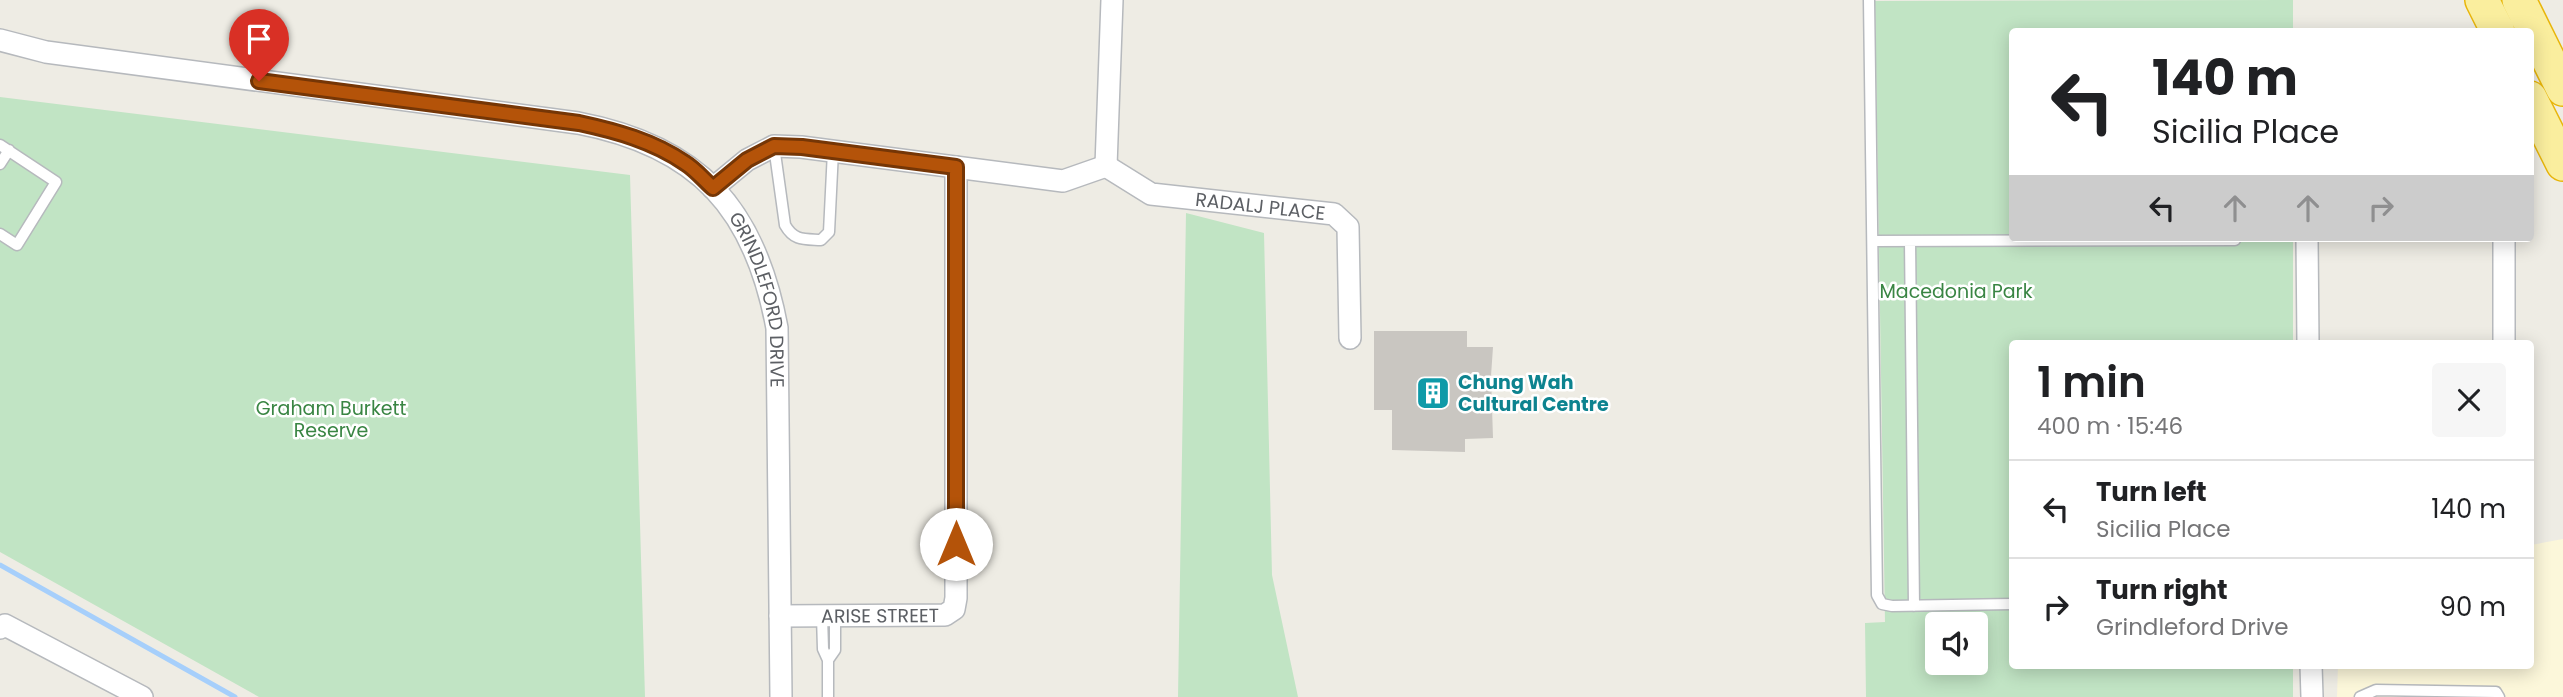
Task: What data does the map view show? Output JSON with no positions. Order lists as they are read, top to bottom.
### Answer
{
  "streets": {
    "street": ["RADALJ PLACE", "GRINDLEFORD DRIVE", "ARISE STREET"]
  },
  "crossings": [
    ["GRINDLEFORD DRIVE", "ARISE STREET"]
  ],
  "parks": ["Macedonia Park", "Graham Burkett Reserve"],
  "places": {
    "building": ["Chung Wah Cultural Centre"]
  },
  "page": {
    "turn": ["140 m", "Sicilia Place"],
    "heading": ["1 min", "400 m · 15:46"],
    "list": [
      {
        "name": "Turn left",
        "note": "Sicilia Place",
        "value": "140 m"
      },
      {
        "name": "Turn right",
        "note": "Grindleford Drive",
        "value": "90 m"
      }
    ]
  }
}
